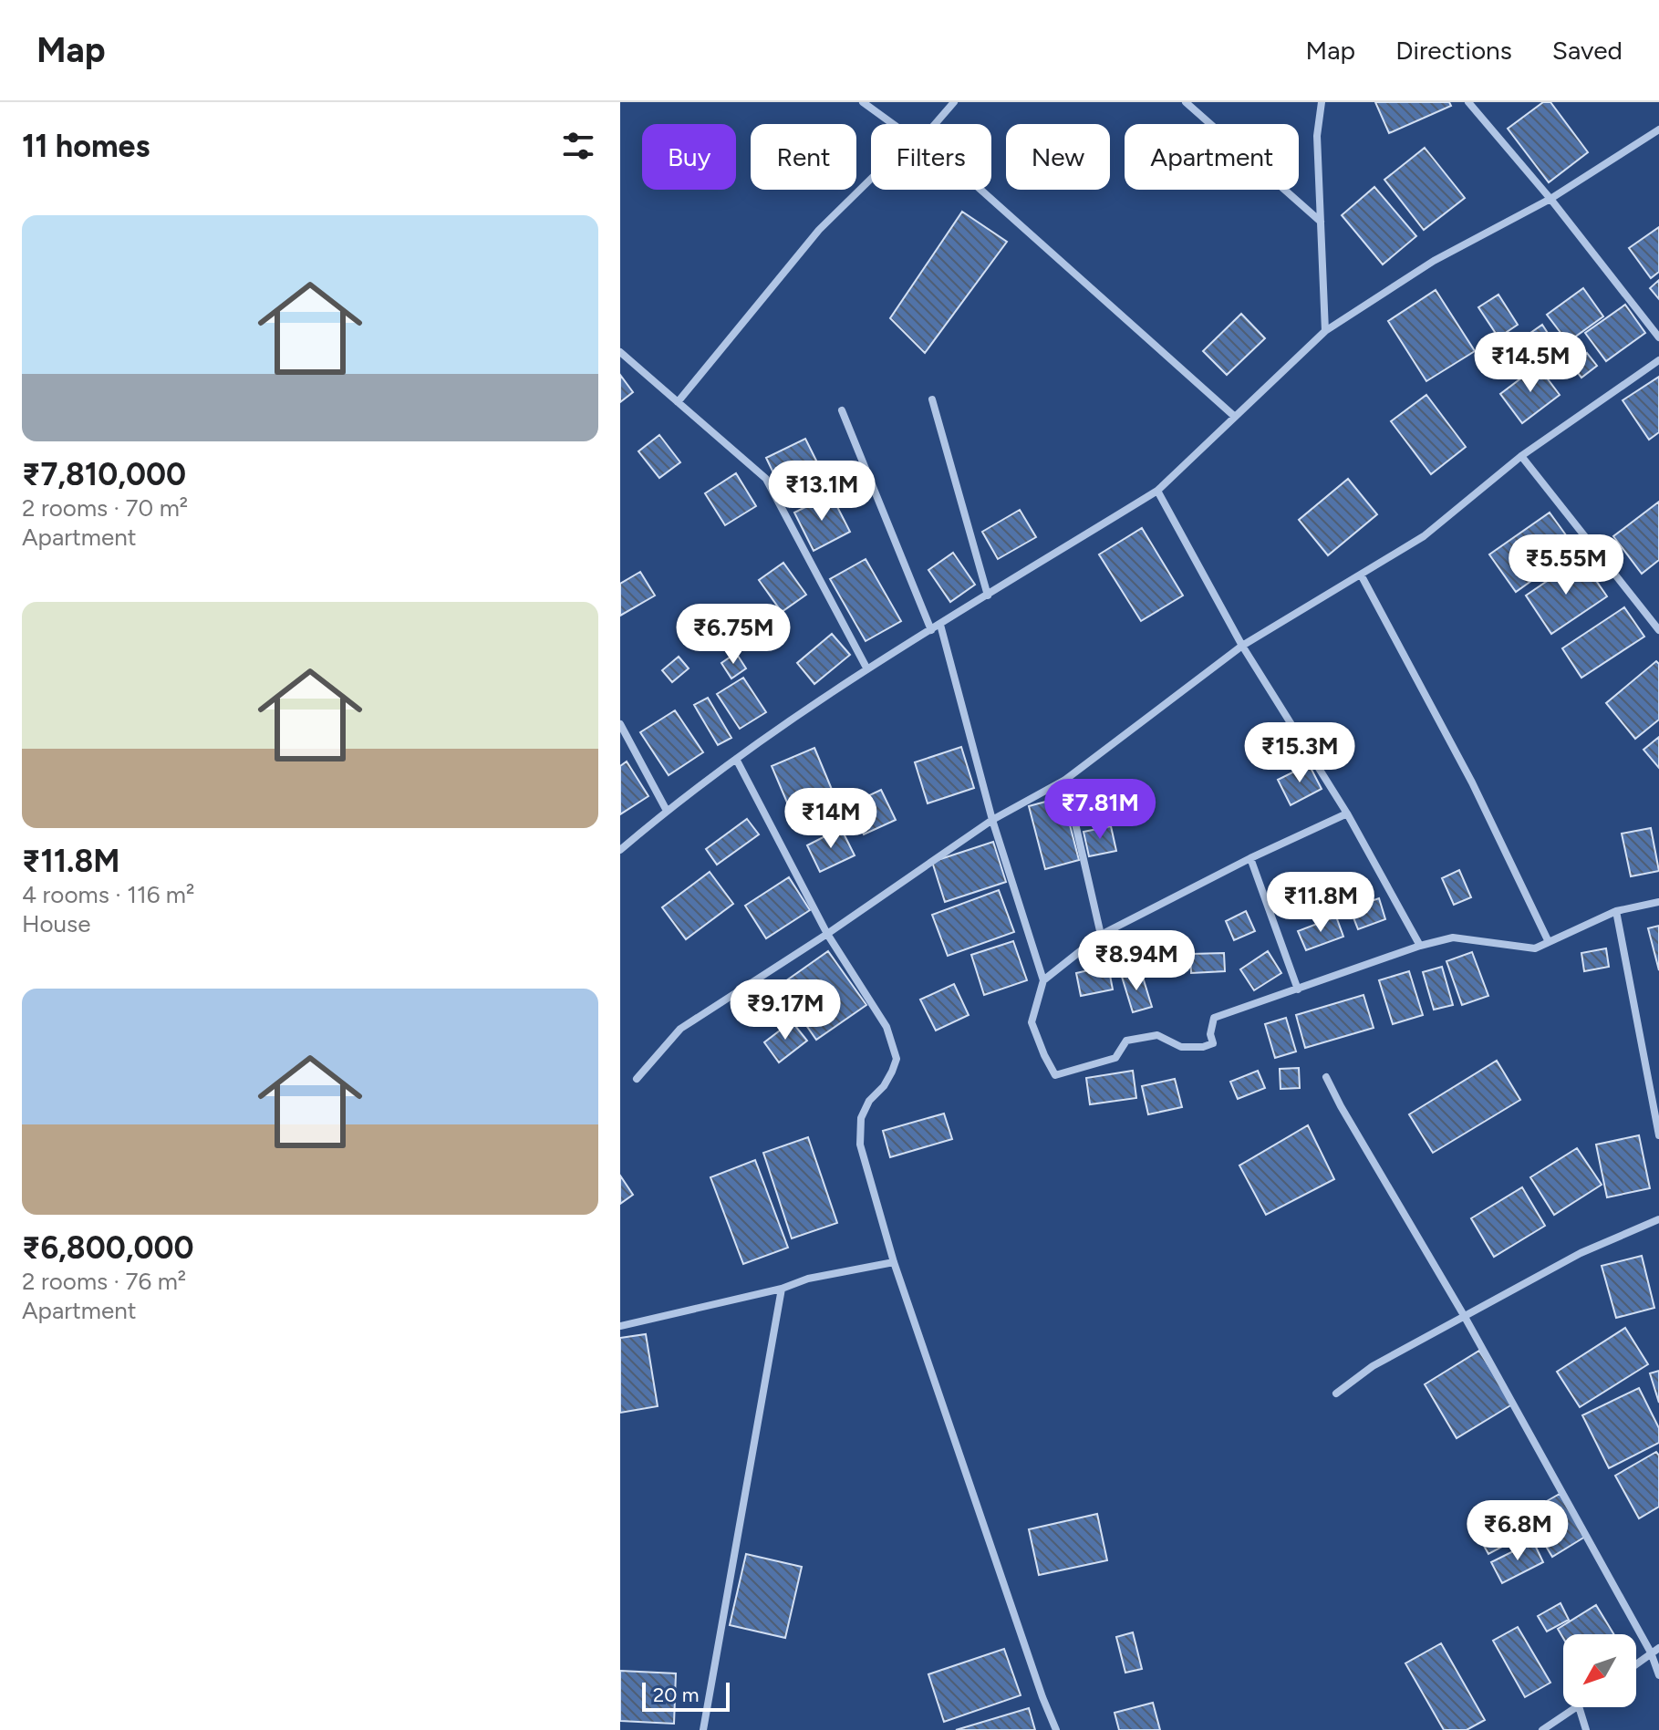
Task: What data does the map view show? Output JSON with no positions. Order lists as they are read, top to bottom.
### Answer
{
  "scale_bar": "20 m",
  "north": "bottom left",
  "page": {
    "header": "Map",
    "nav": ["Map", "Directions", "Saved"],
    "heading": "11 homes",
    "chip": [
      "Buy",
      "Rent",
      "Filters",
      "New",
      "Apartment"
    ],
    "list": [
      {
        "name": "₹7,810,000",
        "note": "2 rooms · 70 m² · Apartment"
      },
      {
        "name": "₹11.8M",
        "note": "4 rooms · 116 m² · House"
      },
      {
        "name": "₹6,800,000",
        "note": "2 rooms · 76 m² · Apartment"
      }
    ],
    "price": [
      "₹14.5M",
      "₹13.1M",
      "₹5.55M",
      "₹6.75M",
      "₹15.3M",
      "₹7.81M",
      "₹14M",
      "₹11.8M",
      "₹8.94M",
      "₹9.17M",
      "₹6.8M"
    ],
    "scale": "20 m"
  }
}
